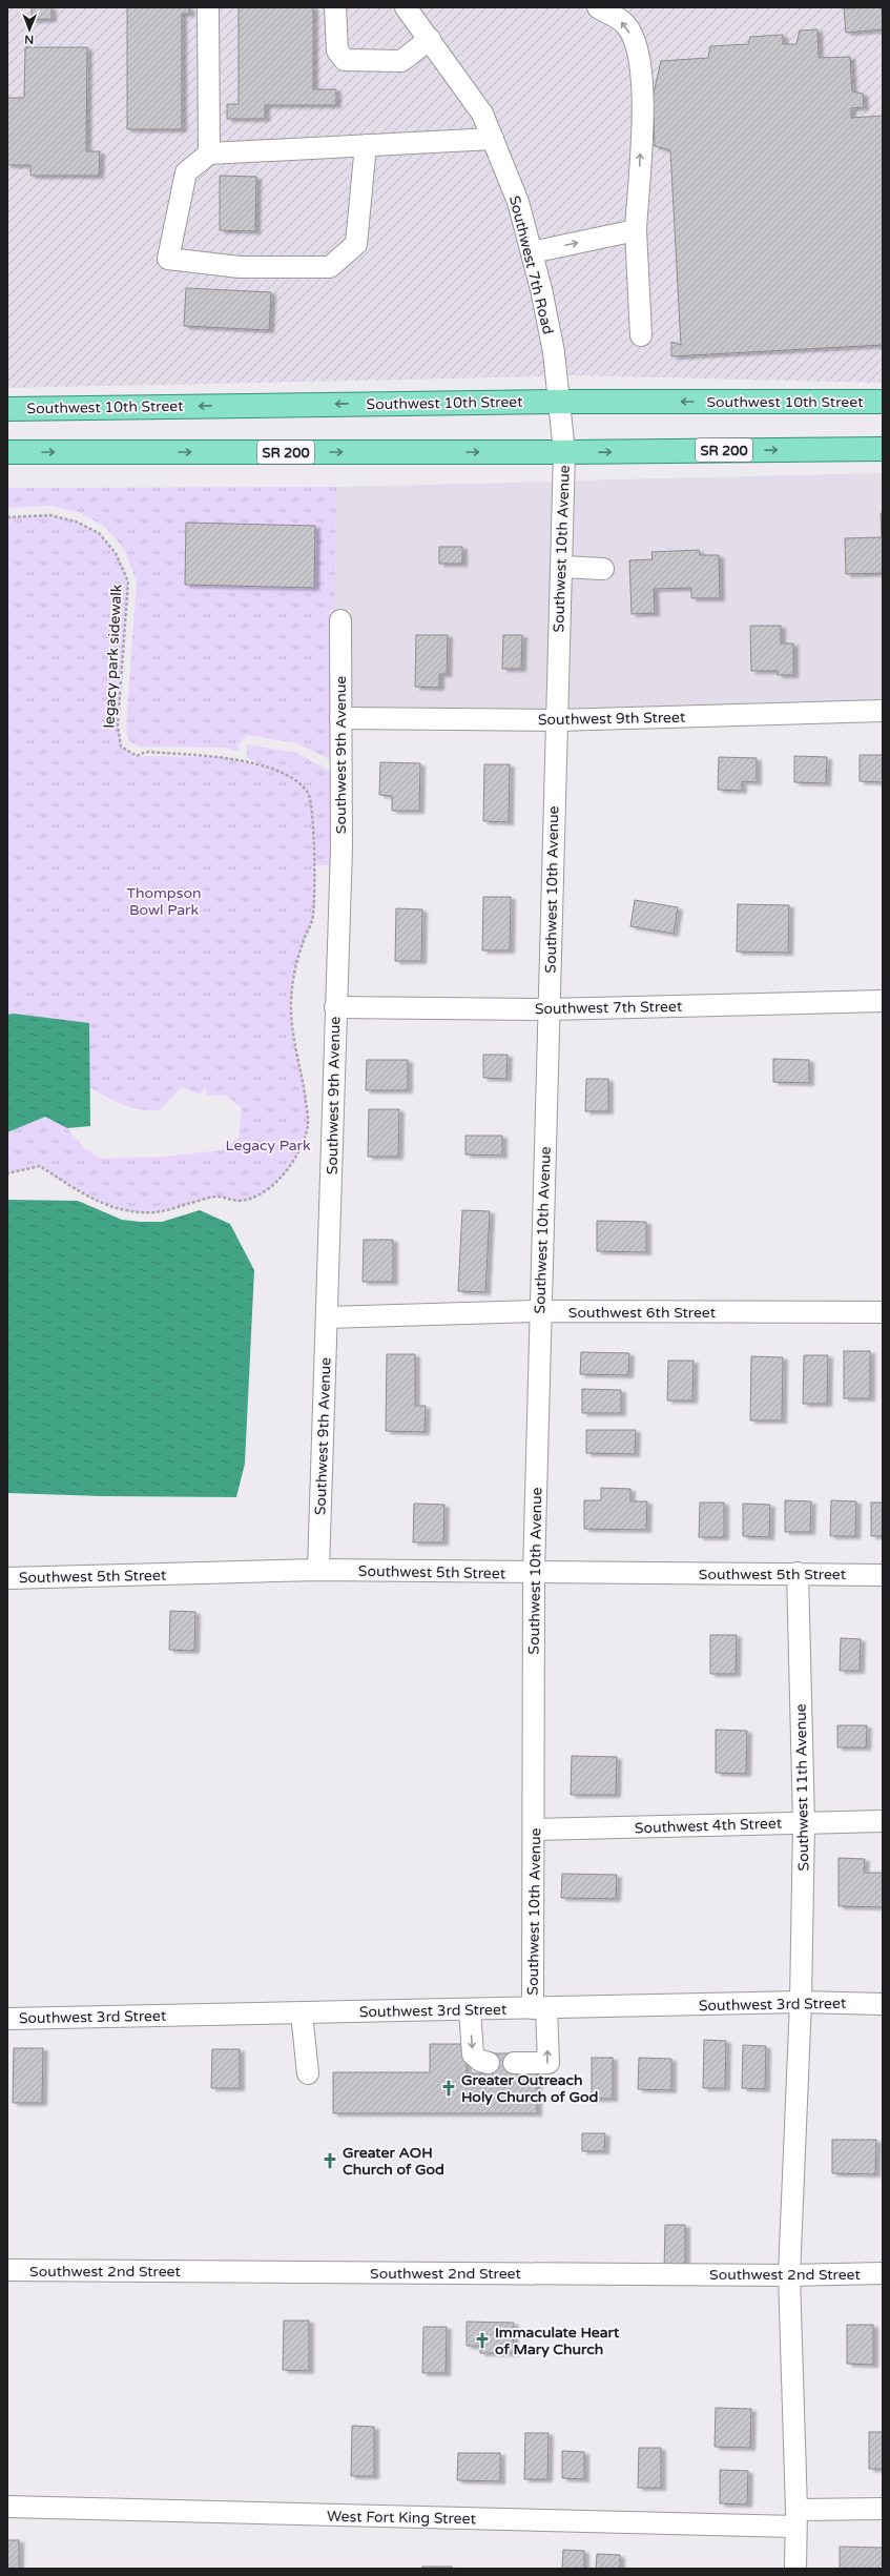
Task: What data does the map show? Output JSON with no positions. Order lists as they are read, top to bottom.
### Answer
{
  "streets": {
    "main road": ["Southwest 10th Street", "SR 200"],
    "street": [
      "Southwest 7th Road",
      "Southwest 10th Avenue",
      "Southwest 9th Street",
      "Southwest 9th Avenue",
      "Southwest 7th Street",
      "Southwest 6th Street",
      "Southwest 5th Street",
      "Southwest 11th Avenue",
      "Southwest 4th Street",
      "Southwest 3rd Street",
      "Southwest 2nd Street",
      "West Fort King Street"
    ],
    "path": ["legacy park sidewalk"]
  },
  "crossings": [
    ["Southwest 7th Road", "Southwest 10th Street"],
    ["Southwest 7th Road", "SR 200"],
    ["Southwest 7th Road", "Southwest 10th Avenue"],
    ["SR 200", "Southwest 10th Avenue"],
    ["Southwest 10th Avenue", "Southwest 9th Street"],
    ["Southwest 10th Avenue", "Southwest 7th Street"],
    ["Southwest 10th Avenue", "Southwest 6th Street"],
    ["Southwest 10th Avenue", "Southwest 5th Street"],
    ["Southwest 10th Avenue", "Southwest 4th Street"],
    ["Southwest 10th Avenue", "Southwest 3rd Street"],
    ["Southwest 9th Street", "Southwest 9th Avenue"],
    ["Southwest 9th Avenue", "Southwest 7th Street"],
    ["Southwest 9th Avenue", "Southwest 6th Street"],
    ["Southwest 9th Avenue", "Southwest 5th Street"],
    ["Southwest 5th Street", "Southwest 11th Avenue"],
    ["Southwest 11th Avenue", "Southwest 4th Street"],
    ["Southwest 11th Avenue", "Southwest 3rd Street"],
    ["Southwest 11th Avenue", "Southwest 2nd Street"],
    ["Southwest 11th Avenue", "West Fort King Street"]
  ],
  "parks": ["Thompson Bowl Park", "Legacy Park"],
  "places": {
    "church": ["Greater Outreach Holy Church of God", "Greater AOH Church of God", "Immaculate Heart of Mary Church"]
  },
  "north": "bottom"
}
